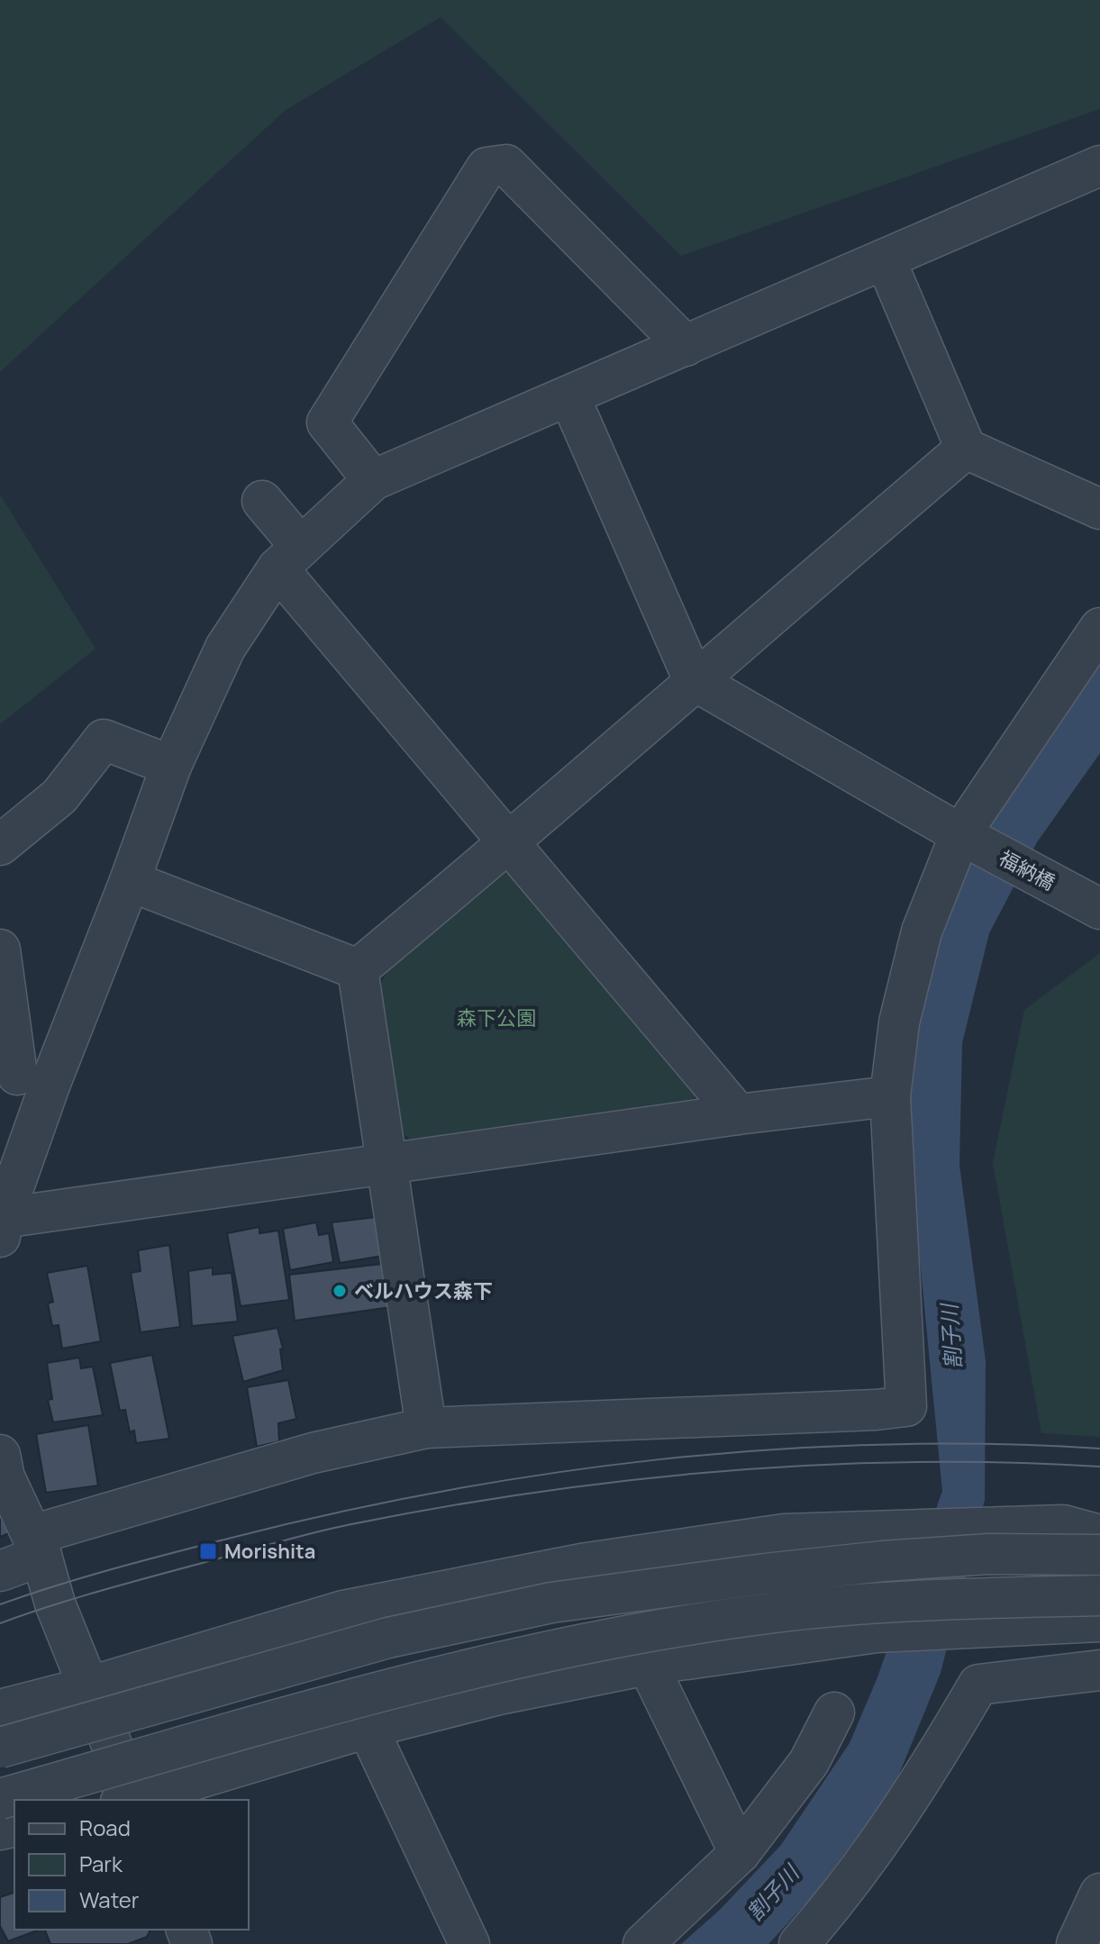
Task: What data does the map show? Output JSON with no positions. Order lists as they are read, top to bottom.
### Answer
{
  "streets": {
    "street": ["福納橋"]
  },
  "water": ["割子川"],
  "parks": ["森下公園"],
  "places": {
    "other": ["ベルハウス森下"],
    "transit": ["Morishita"]
  },
  "legend": ["Road", "Park", "Water"]
}
